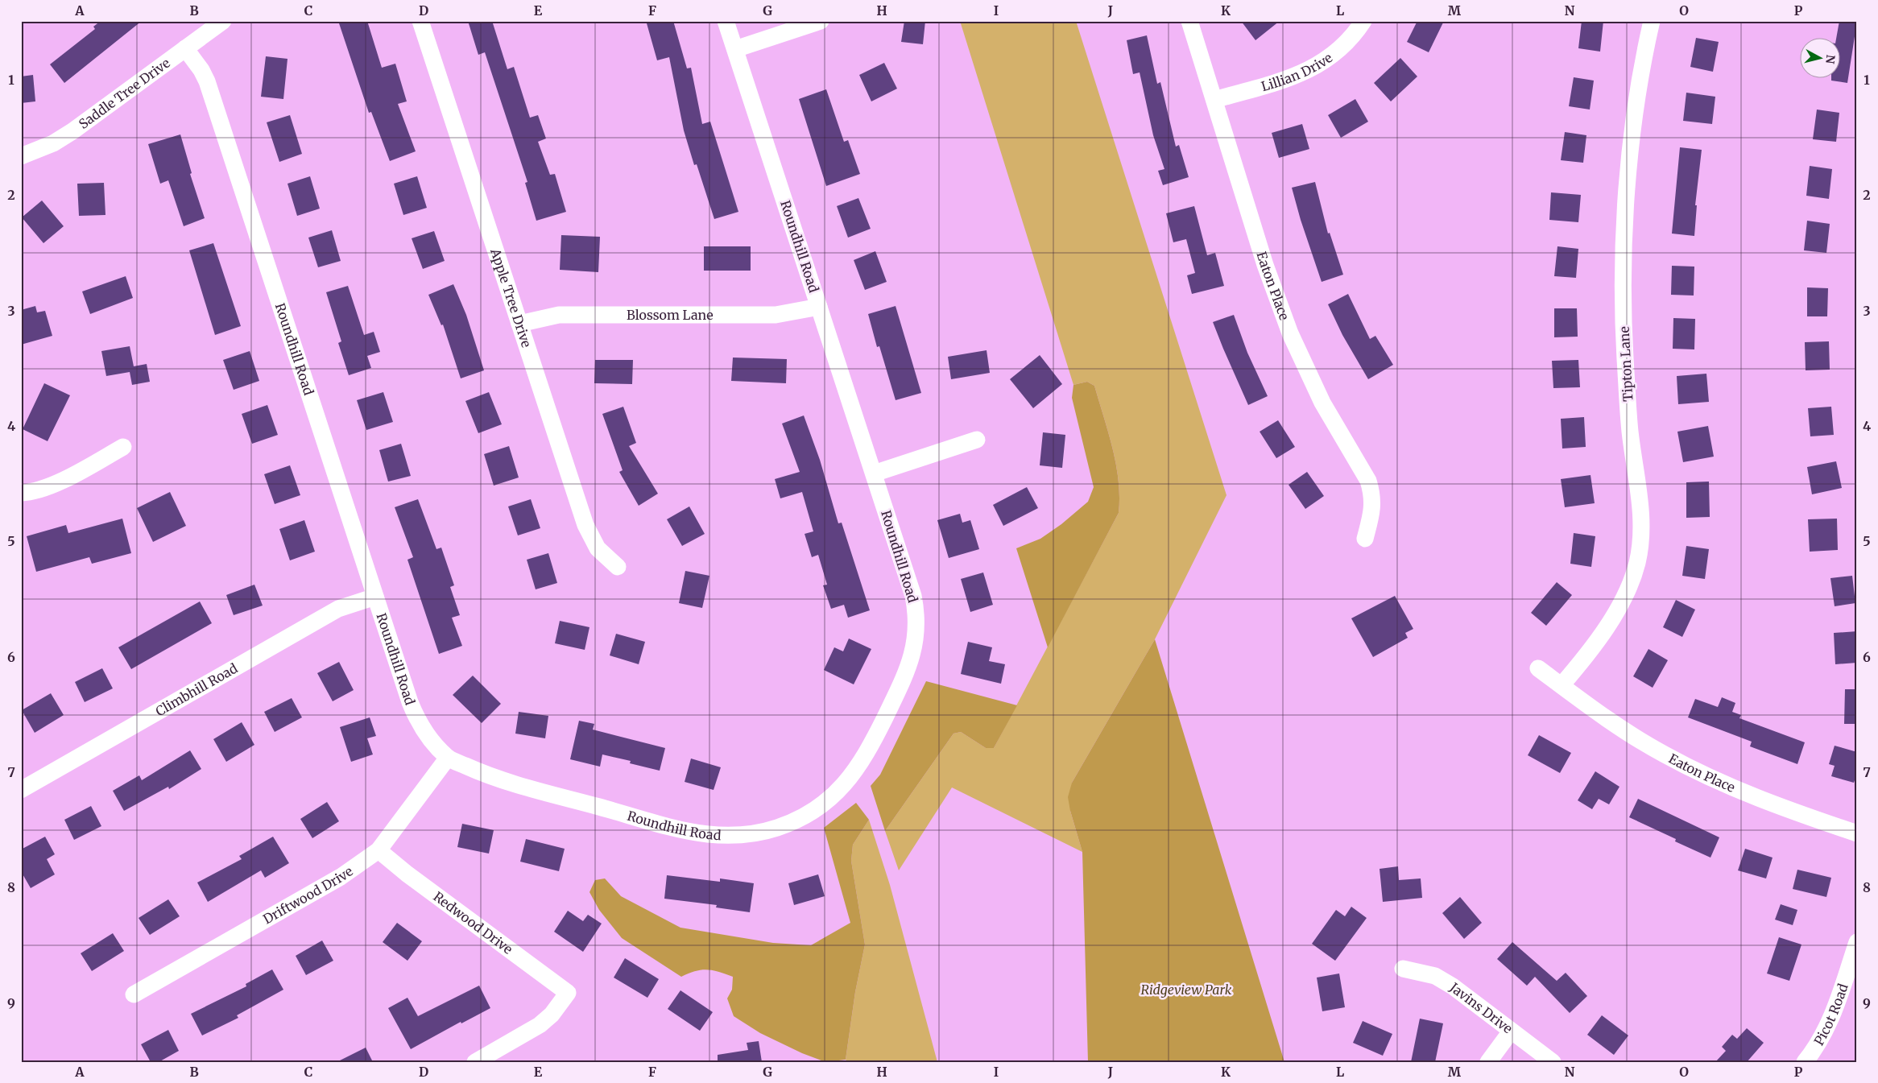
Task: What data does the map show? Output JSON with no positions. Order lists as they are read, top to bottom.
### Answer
{
  "streets": {
    "street": [
      "Lillian Drive",
      "Saddle Tree Drive",
      "Roundhill Road",
      "Eaton Place",
      "Apple Tree Drive",
      "Blossom Lane",
      "Tipton Lane",
      "Climbhill Road",
      "Driftwood Drive",
      "Redwood Drive",
      "Javins Drive",
      "Picot Road"
    ]
  },
  "crossings": [
    ["Lillian Drive", "Eaton Place"],
    ["Saddle Tree Drive", "Roundhill Road"],
    ["Roundhill Road", "Blossom Lane"],
    ["Roundhill Road", "Climbhill Road"],
    ["Roundhill Road", "Driftwood Drive"],
    ["Eaton Place", "Tipton Lane"],
    ["Apple Tree Drive", "Blossom Lane"],
    ["Driftwood Drive", "Redwood Drive"]
  ],
  "parks": ["Ridgeview Park"],
  "north": "right",
  "grid": {
    "columns": [
      "A",
      "B",
      "C",
      "D",
      "E",
      "F",
      "G",
      "H",
      "I",
      "J",
      "K",
      "L",
      "M",
      "N",
      "O",
      "P"
    ],
    "rows": [
      "1",
      "2",
      "3",
      "4",
      "5",
      "6",
      "7",
      "8",
      "9"
    ]
  }
}
